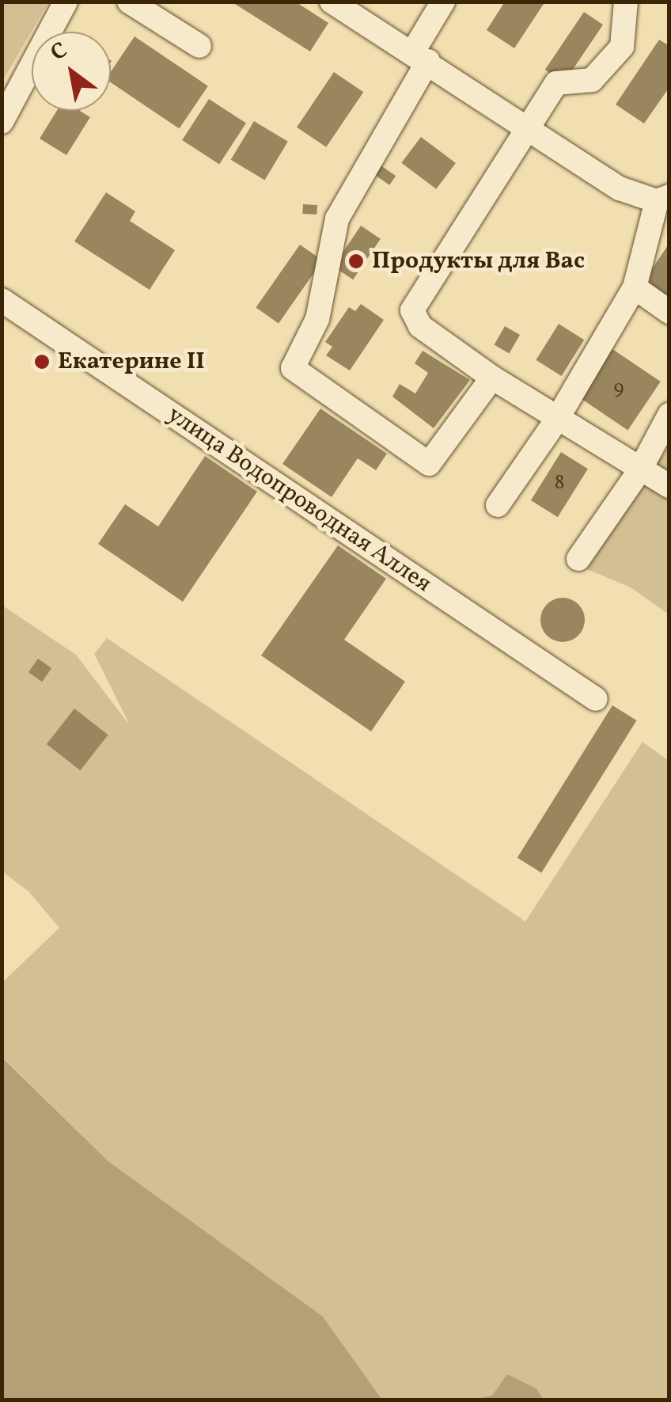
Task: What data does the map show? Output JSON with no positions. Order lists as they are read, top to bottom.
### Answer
{
  "streets": {
    "street": ["улица Водопроводная Аллея"]
  },
  "places": ["Продукты для Вас", "Екатерине II"],
  "house_numbers": ["9", "8"],
  "north": "top left"
}
